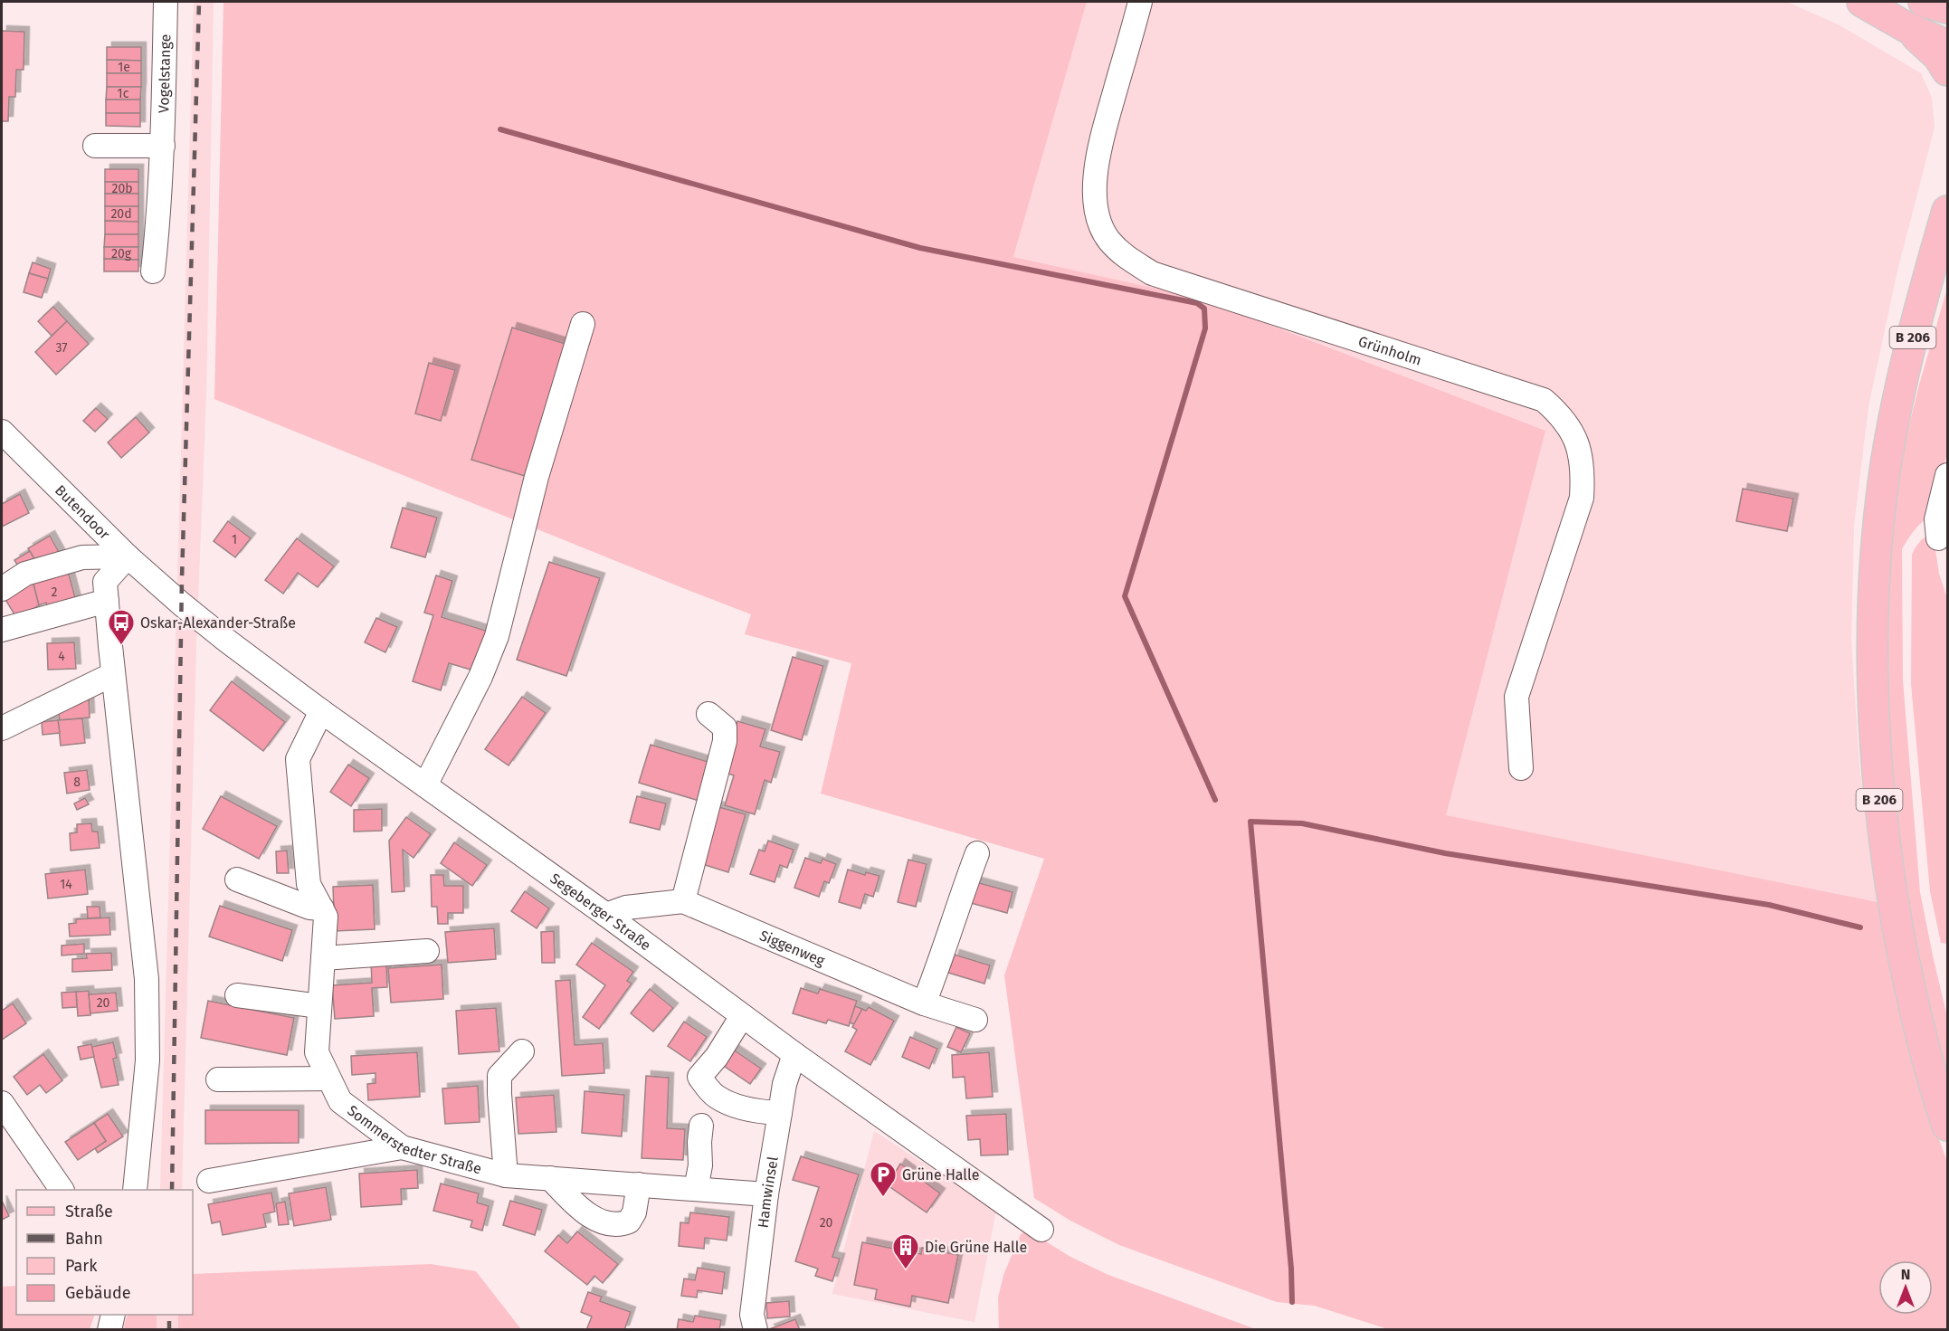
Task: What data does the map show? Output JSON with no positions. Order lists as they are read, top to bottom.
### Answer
{
  "streets": {
    "main road": ["B 206"],
    "street": [
      "Vogelstange",
      "Grünholm",
      "Butendoor",
      "Segeberger Straße",
      "Siggenweg",
      "Sommerstedter Straße",
      "Hamwinsel"
    ]
  },
  "crossings": [
    ["Butendoor", "Segeberger Straße"],
    ["Segeberger Straße", "Siggenweg"],
    ["Segeberger Straße", "Sommerstedter Straße"],
    ["Segeberger Straße", "Hamwinsel"],
    ["Sommerstedter Straße", "Hamwinsel"]
  ],
  "places": {
    "bus stop": ["Oskar-Alexander-Straße"],
    "parking": ["Grüne Halle"],
    "building": ["Die Grüne Halle"]
  },
  "house_numbers": [
    "1e",
    "1c",
    "20b",
    "20d",
    "20g",
    "37",
    "1",
    "2",
    "4",
    "8",
    "14",
    "20",
    "20"
  ],
  "legend": [
    "Straße",
    "Bahn",
    "Park",
    "Gebäude"
  ],
  "north": "top"
}
